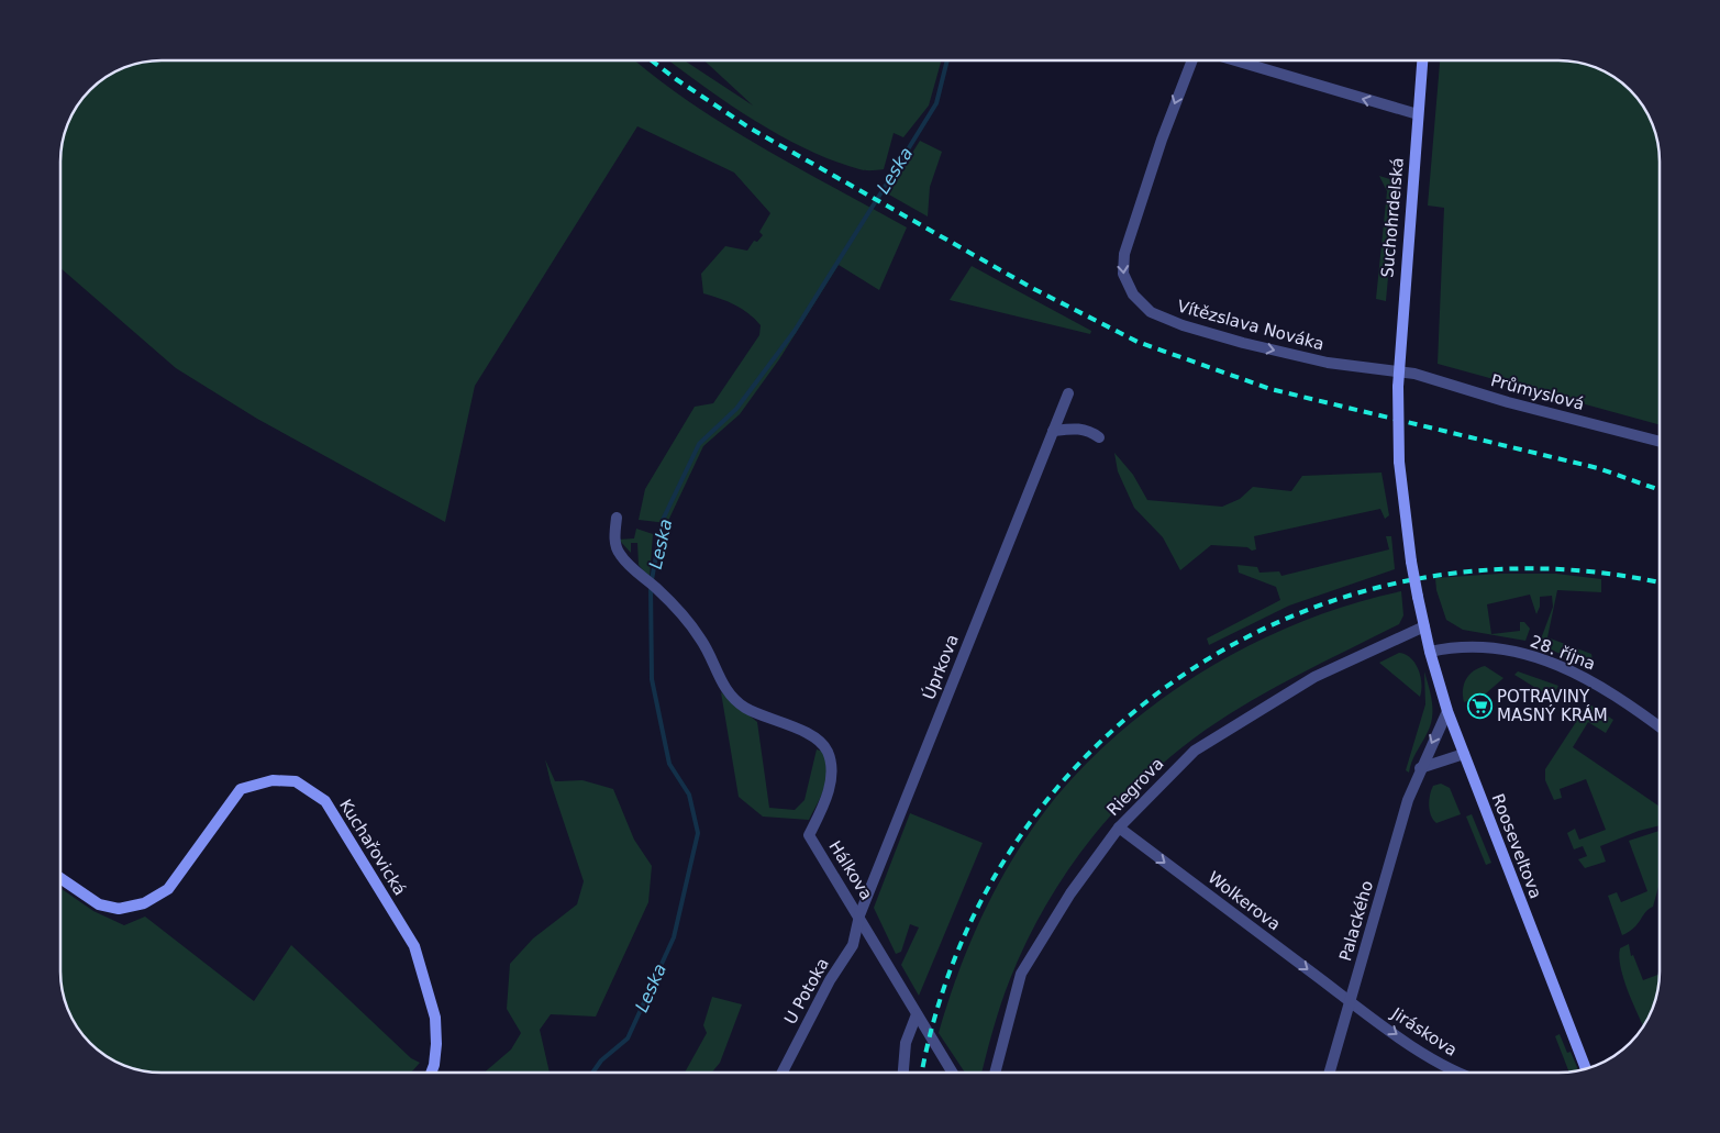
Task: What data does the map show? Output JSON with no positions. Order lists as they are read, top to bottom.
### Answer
{
  "streets": {
    "main road": ["Suchohrdelská", "Rooseveltova", "Kuchařovická"],
    "street": [
      "Vítězslava Nováka",
      "Průmyslová",
      "28. října",
      "Úprkova",
      "Riegrova",
      "Hálkova",
      "Wolkerova",
      "Palackého",
      "U Potoka",
      "Jiráskova"
    ]
  },
  "crossings": [
    ["Suchohrdelská", "Vítězslava Nováka"],
    ["Suchohrdelská", "Průmyslová"],
    ["Suchohrdelská", "Rooseveltova"],
    ["Vítězslava Nováka", "Průmyslová"],
    ["28. října", "Rooseveltova"],
    ["Úprkova", "Hálkova"],
    ["Úprkova", "U Potoka"],
    ["Riegrova", "Rooseveltova"],
    ["Riegrova", "Wolkerova"],
    ["Rooseveltova", "Palackého"],
    ["Hálkova", "U Potoka"],
    ["Wolkerova", "Palackého"],
    ["Wolkerova", "Jiráskova"],
    ["Palackého", "Jiráskova"]
  ],
  "one_way": ["Wolkerova", "Jiráskova"],
  "water": ["Leska"],
  "places": {
    "supermarket": ["POTRAVINY MASNÝ KRÁM"]
  }
}
